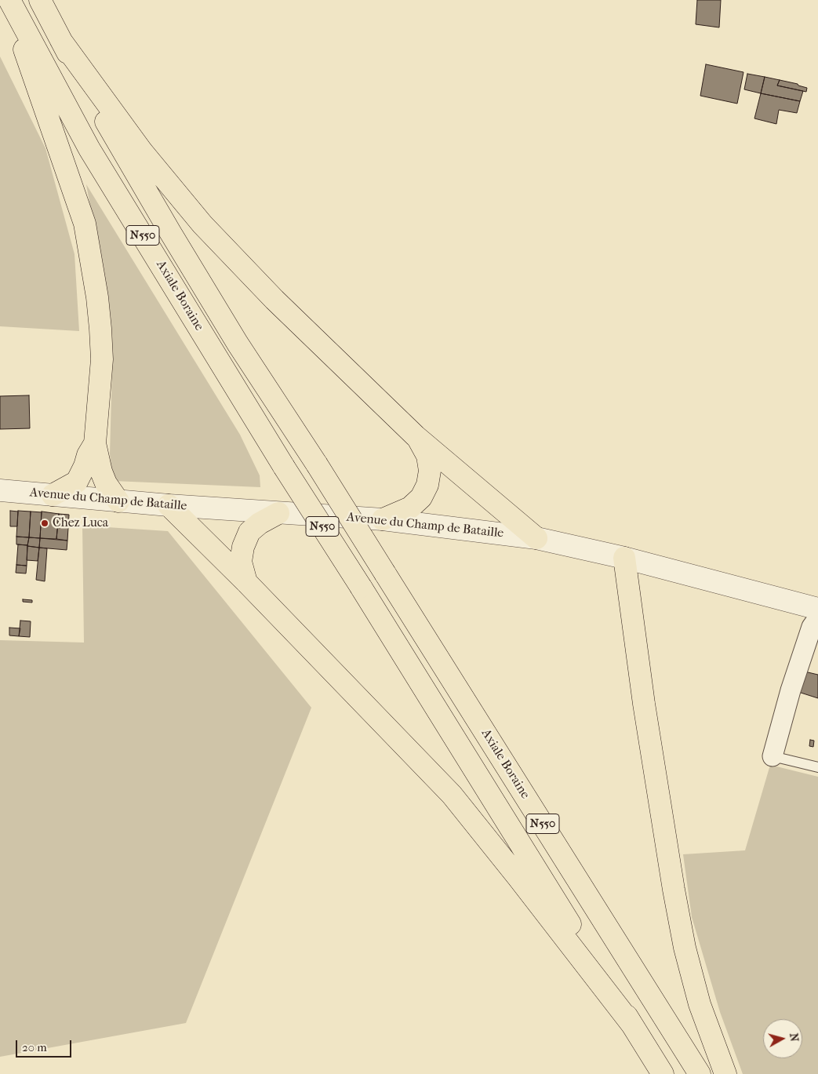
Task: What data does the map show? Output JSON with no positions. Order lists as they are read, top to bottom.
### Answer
{
  "streets": {
    "highway": ["N550", "Axiale Boraine"],
    "street": ["Avenue du Champ de Bataille"]
  },
  "crossings": [
    ["N550", "Axiale Boraine"]
  ],
  "places": ["Chez Luca"],
  "scale_bar": "20 m",
  "north": "right"
}
